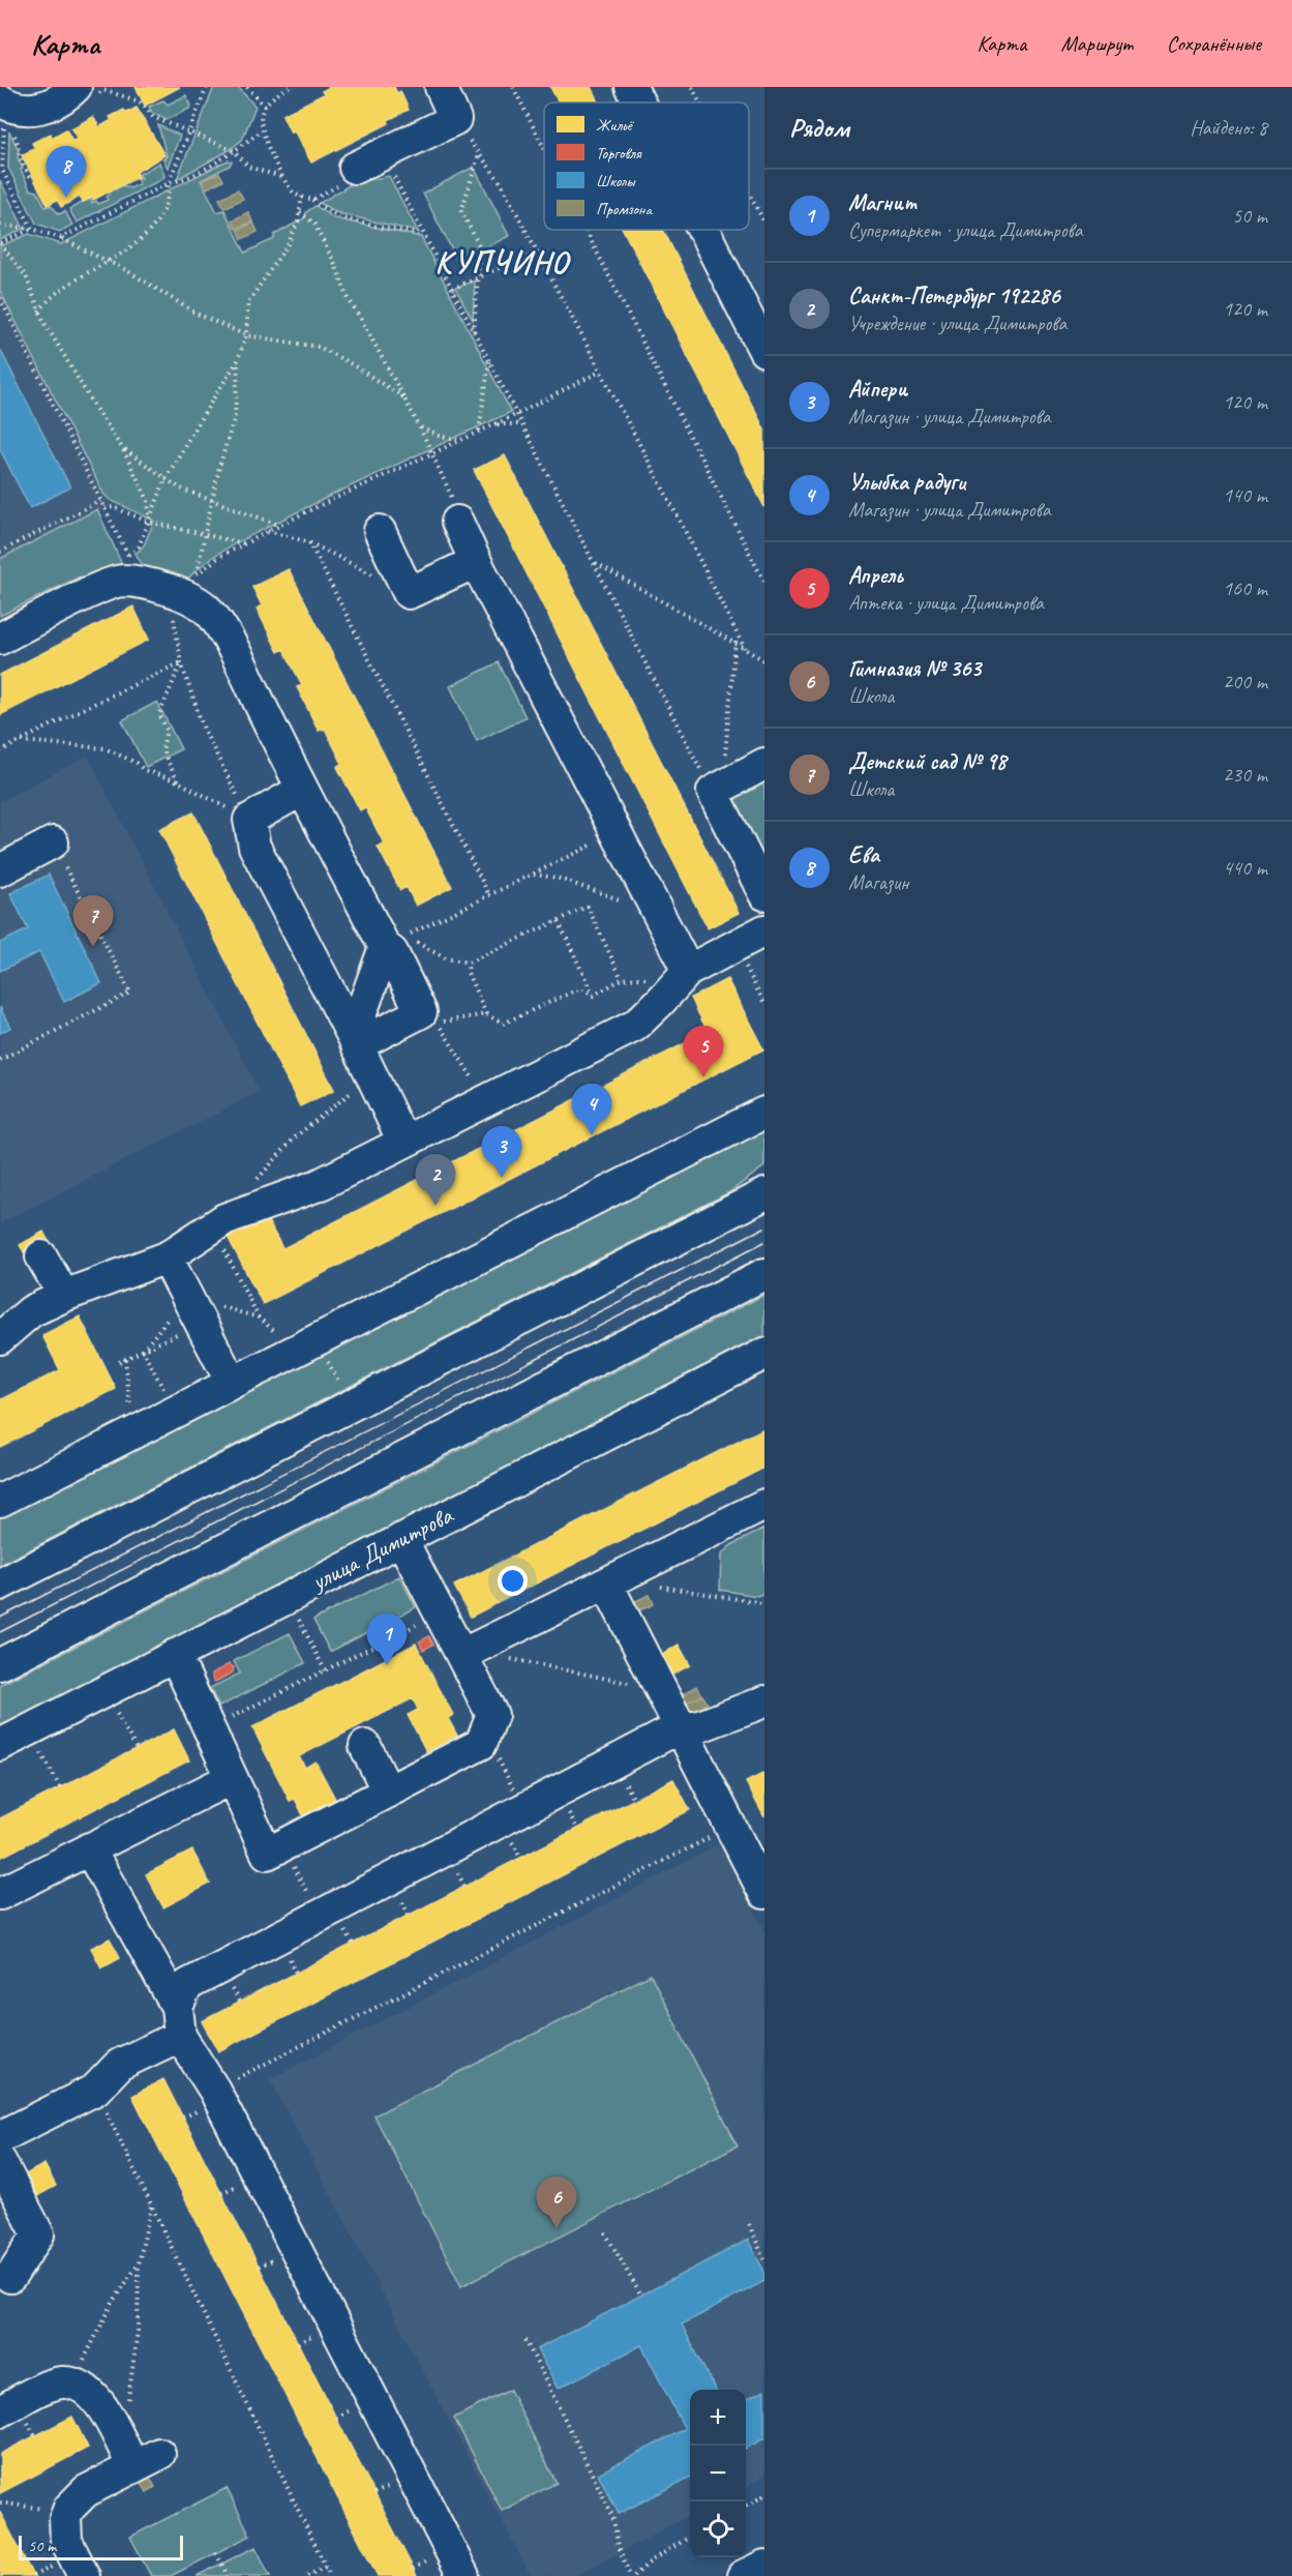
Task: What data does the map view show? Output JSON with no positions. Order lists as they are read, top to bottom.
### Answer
{
  "streets": {
    "street": ["улица Димитрова"]
  },
  "districts": ["КУПЧИНО"],
  "legend": [
    "Жильё",
    "Торговля",
    "Школы",
    "Промзона"
  ],
  "scale_bar": "50 m",
  "page": {
    "header": "Карта",
    "nav": ["Карта", "Маршрут", "Сохранённые"],
    "heading": ["Рядом", "Найдено: 8"],
    "pins": [
      "8",
      "7",
      "5",
      "4",
      "3",
      "2",
      "1",
      "6"
    ],
    "list": [
      {
        "mark": "1",
        "name": "Магнит",
        "note": "Супермаркет · улица Димитрова",
        "value": "50 m"
      },
      {
        "mark": "2",
        "name": "Санкт-Петербург 192286",
        "note": "Учреждение · улица Димитрова",
        "value": "120 m"
      },
      {
        "mark": "3",
        "name": "Айпери",
        "note": "Магазин · улица Димитрова",
        "value": "120 m"
      },
      {
        "mark": "4",
        "name": "Улыбка радуги",
        "note": "Магазин · улица Димитрова",
        "value": "140 m"
      },
      {
        "mark": "5",
        "name": "Апрель",
        "note": "Аптека · улица Димитрова",
        "value": "160 m"
      },
      {
        "mark": "6",
        "name": "Гимназия № 363",
        "note": "Школа",
        "value": "200 m"
      },
      {
        "mark": "7",
        "name": "Детский сад № 98",
        "note": "Школа",
        "value": "230 m"
      },
      {
        "mark": "8",
        "name": "Ева",
        "note": "Магазин",
        "value": "440 m"
      }
    ],
    "map_buttons": ["+", "−"],
    "scale": "50 m"
  }
}
